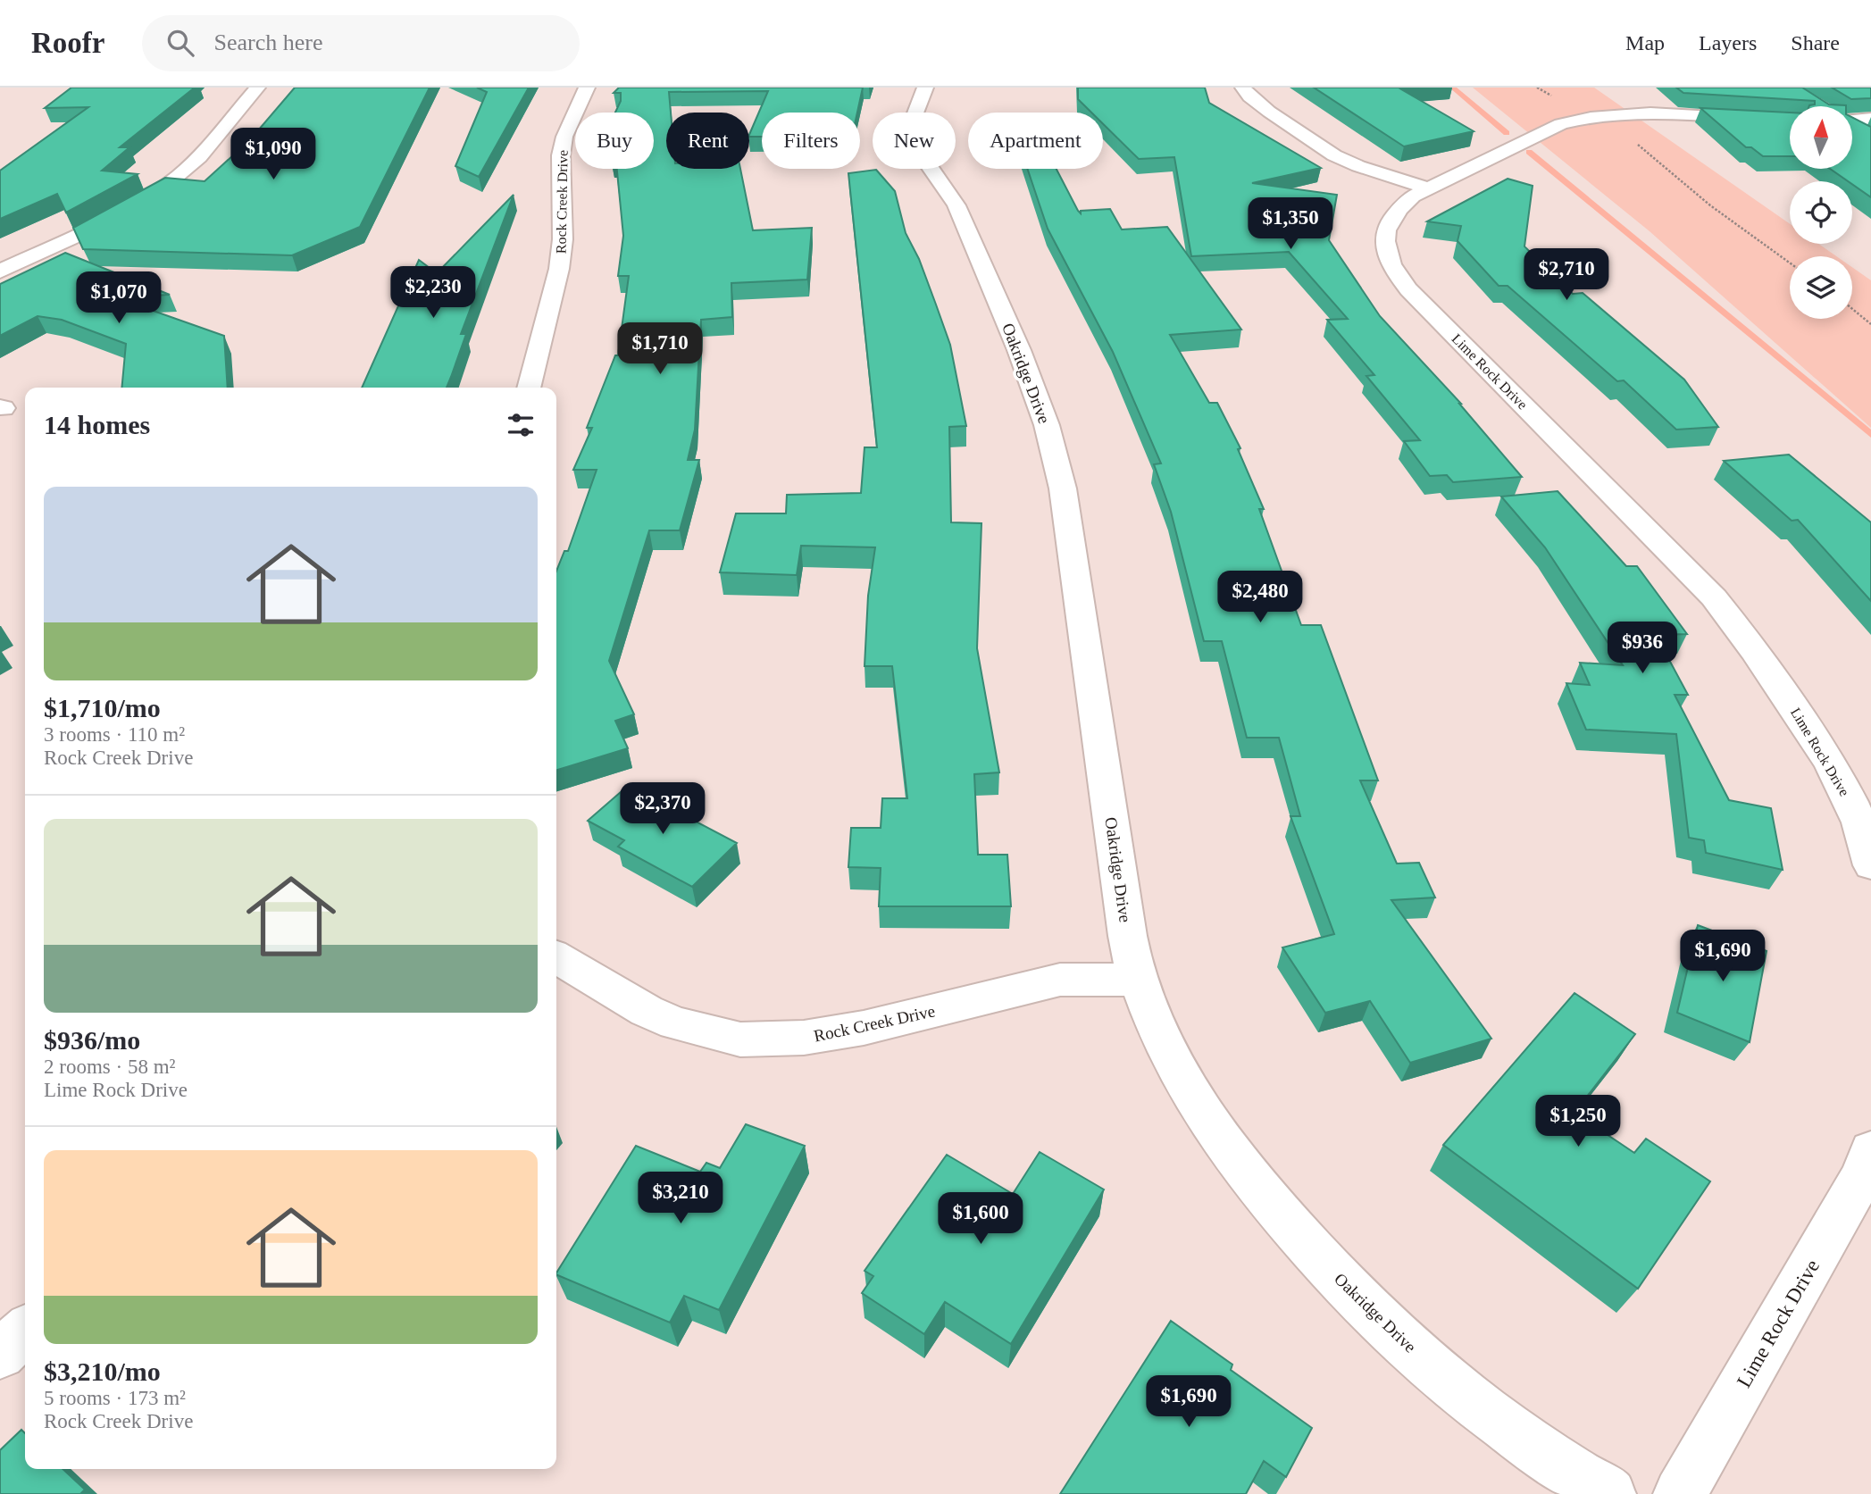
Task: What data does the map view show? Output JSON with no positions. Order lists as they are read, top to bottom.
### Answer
{
  "streets": {
    "street": ["Rock Creek Drive", "Lime Rock Drive", "Oakridge Drive"]
  },
  "crossings": [
    ["Rock Creek Drive", "Oakridge Drive"]
  ],
  "north": "top",
  "page": {
    "header": "Roofr",
    "search": "Search here",
    "nav": ["Map", "Layers", "Share"],
    "chip": [
      "Buy",
      "Rent",
      "Filters",
      "New",
      "Apartment"
    ],
    "price": [
      "$1,090",
      "$1,350",
      "$2,710",
      "$2,230",
      "$1,070",
      "$1,710",
      "$2,480",
      "$936",
      "$2,370",
      "$1,690",
      "$1,250",
      "$3,210",
      "$1,600",
      "$1,690"
    ],
    "heading": "14 homes",
    "list": [
      {
        "name": "$1,710/mo",
        "note": "3 rooms · 110 m² · Rock Creek Drive"
      },
      {
        "name": "$936/mo",
        "note": "2 rooms · 58 m² · Lime Rock Drive"
      },
      {
        "name": "$3,210/mo",
        "note": "5 rooms · 173 m² · Rock Creek Drive"
      }
    ]
  }
}
